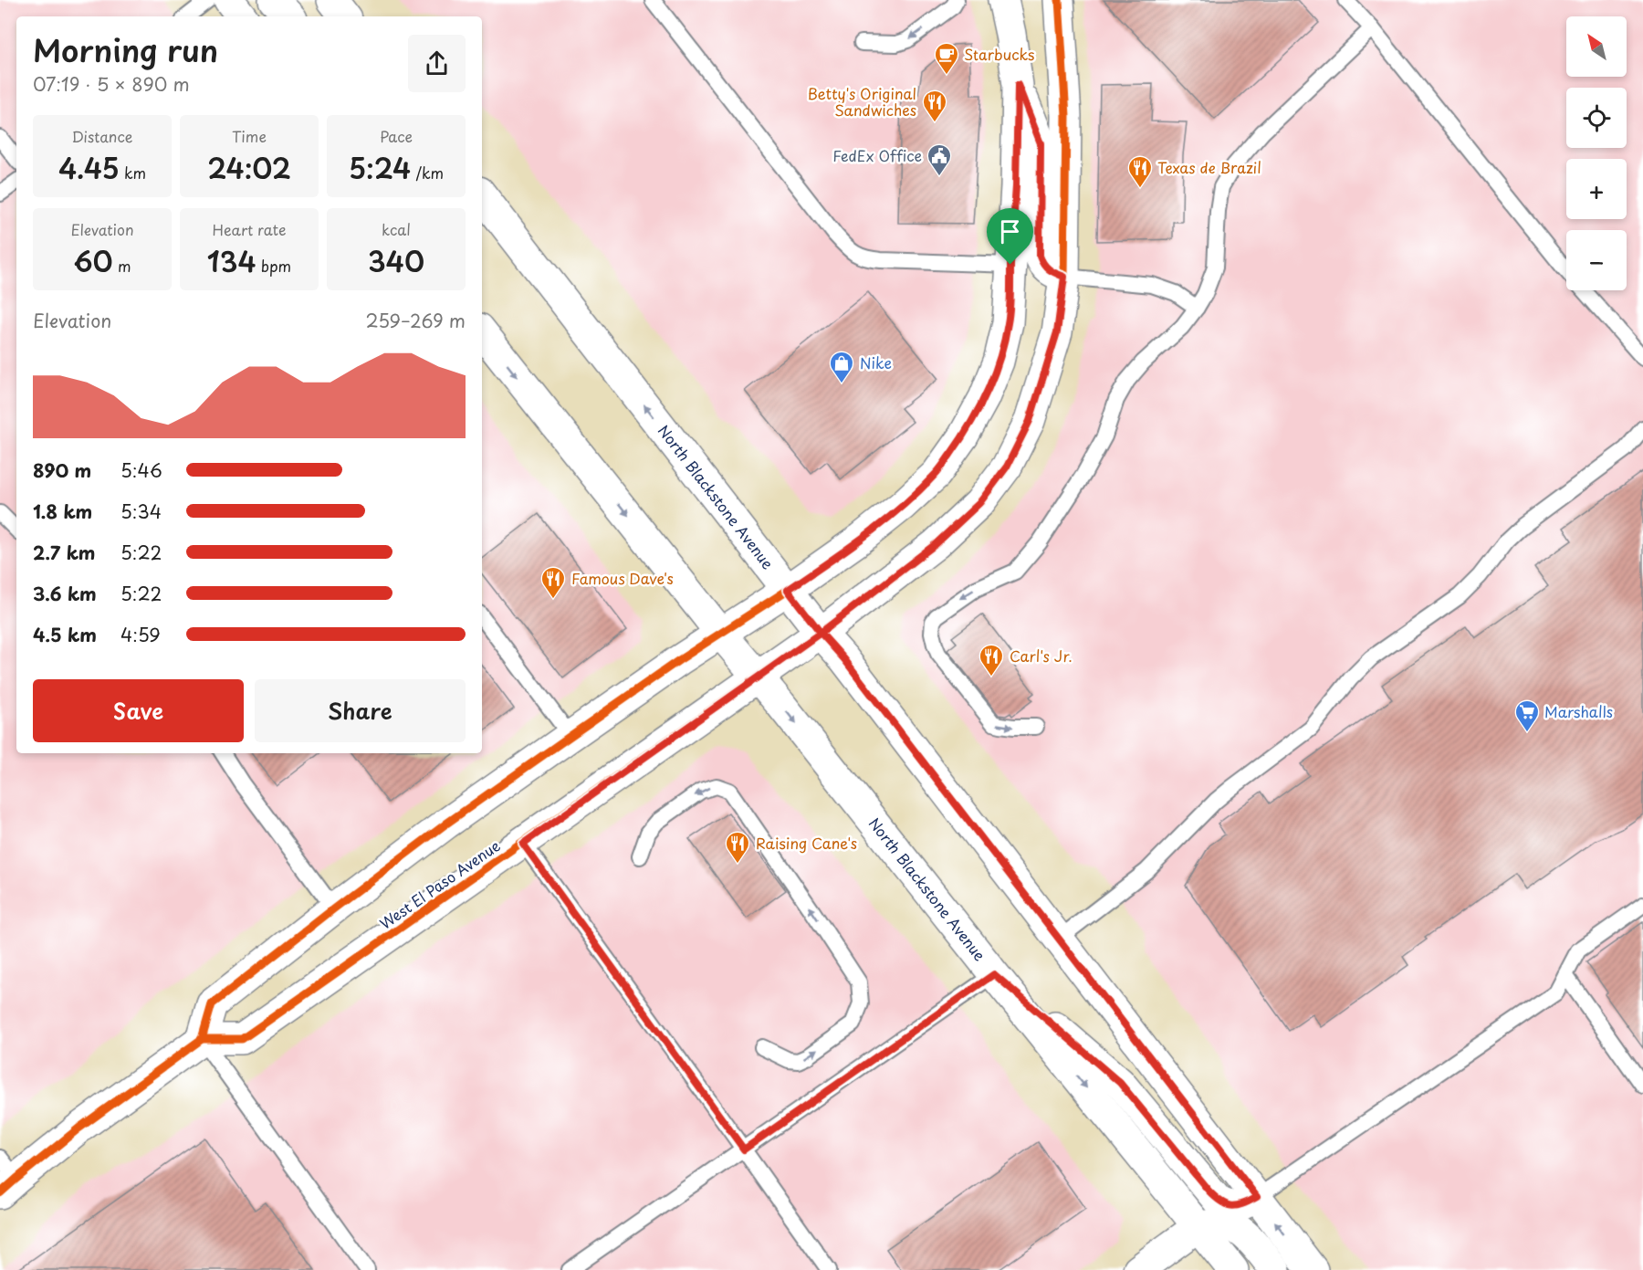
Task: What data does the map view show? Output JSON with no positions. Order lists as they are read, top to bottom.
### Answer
{
  "streets": {
    "street": ["North Blackstone Avenue", "West El Paso Avenue"]
  },
  "crossings": [
    ["North Blackstone Avenue", "West El Paso Avenue"]
  ],
  "places": {
    "cafe": ["Starbucks"],
    "restaurant": [
      "Betty's Original Sandwiches",
      "Texas de Brazil",
      "Famous Dave's",
      "Carl's Jr.",
      "Raising Cane's"
    ],
    "public building": ["FedEx Office"],
    "shop": ["Nike"],
    "supermarket": ["Marshalls"]
  },
  "north": "top left",
  "page": {
    "map_buttons": ["+", "−"],
    "heading": ["Morning run", "07:19 · 5 × 890 m"],
    "stats": [
      ["Distance", "4.45 km"],
      ["Time", "24:02"],
      ["Pace", "5:24 /km"],
      ["Elevation", "60 m"],
      ["Heart rate", "134 bpm"],
      ["kcal", "340"]
    ],
    "chart": ["Elevation", "259–269 m"],
    "list": [
      {
        "name": "890 m",
        "note": "5:46"
      },
      {
        "name": "1.8 km",
        "note": "5:34"
      },
      {
        "name": "2.7 km",
        "note": "5:22"
      },
      {
        "name": "3.6 km",
        "note": "5:22"
      },
      {
        "name": "4.5 km",
        "note": "4:59"
      }
    ],
    "buttons": ["Save", "Share"]
  }
}
